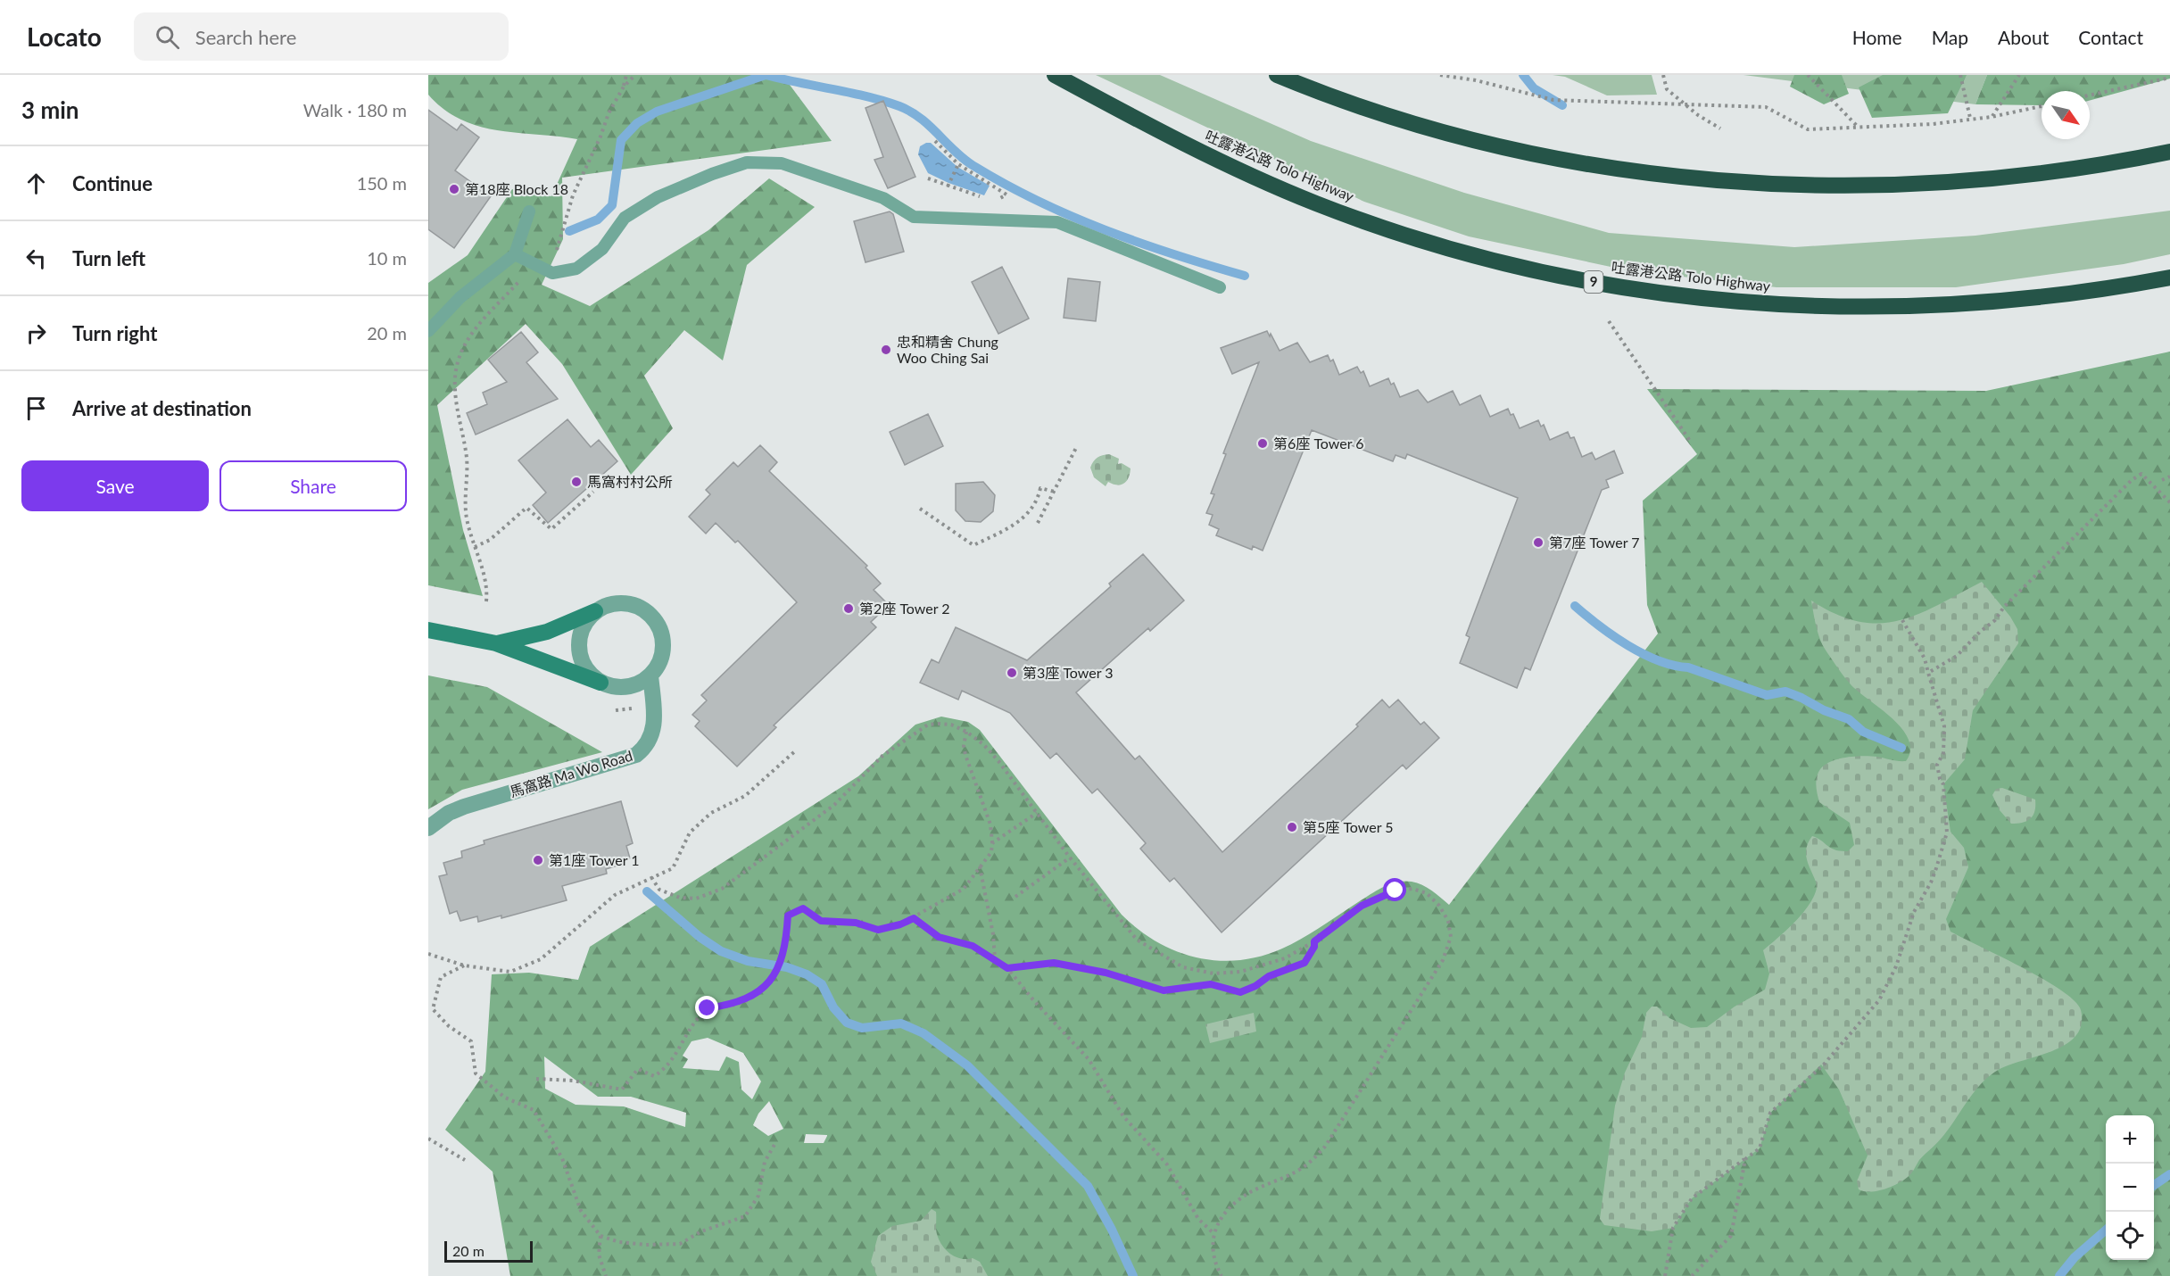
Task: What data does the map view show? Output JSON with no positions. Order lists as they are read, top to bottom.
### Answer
{
  "streets": {
    "highway": ["吐露港公路 Tolo Highway", "9"],
    "street": ["馬窩路 Ma Wo Road"]
  },
  "places": [
    "第18座 Block 18",
    "忠和精舍 Chung Woo Ching Sai",
    "第6座 Tower 6",
    "馬窩村村公所",
    "第7座 Tower 7",
    "第2座 Tower 2",
    "第3座 Tower 3",
    "第5座 Tower 5",
    "第1座 Tower 1"
  ],
  "scale_bar": "20 m",
  "north": "bottom right",
  "page": {
    "header": "Locato",
    "search": "Search here",
    "nav": [
      "Home",
      "Map",
      "About",
      "Contact"
    ],
    "heading": ["3 min", "Walk · 180 m"],
    "list": [
      ["Continue", "150 m"],
      ["Turn left", "10 m"],
      ["Turn right", "20 m"],
      "Arrive at destination"
    ],
    "buttons": ["Save", "Share"],
    "map_buttons": ["+", "−"],
    "scale": "20 m"
  }
}
